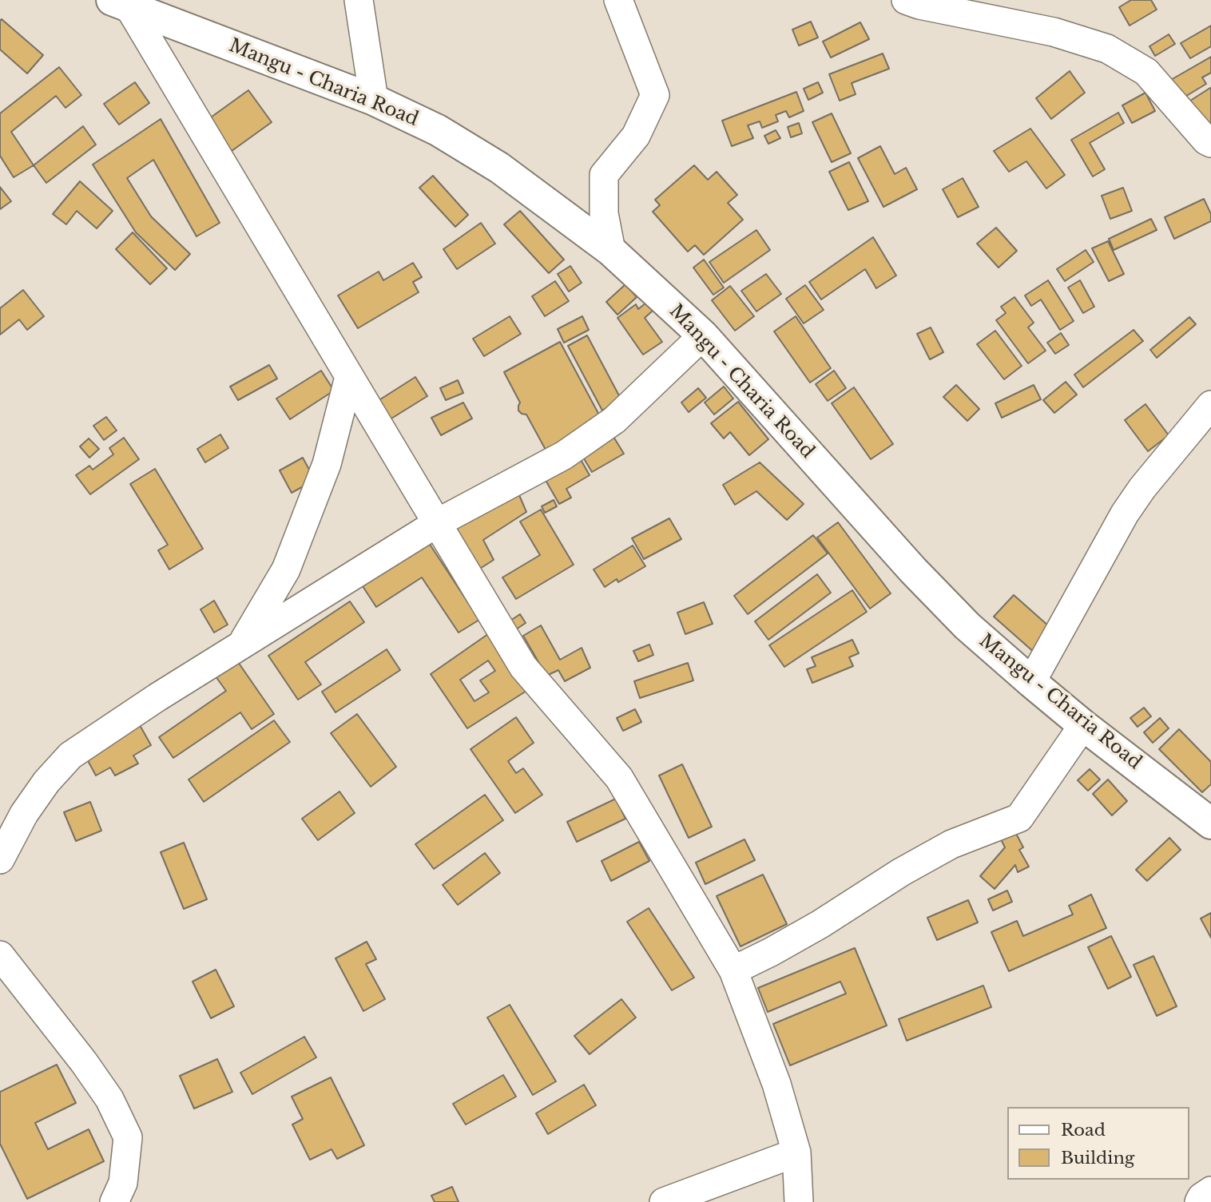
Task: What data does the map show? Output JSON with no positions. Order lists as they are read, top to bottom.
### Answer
{
  "streets": {
    "street": ["Mangu - Charia Road"]
  },
  "legend": ["Road", "Building"]
}
